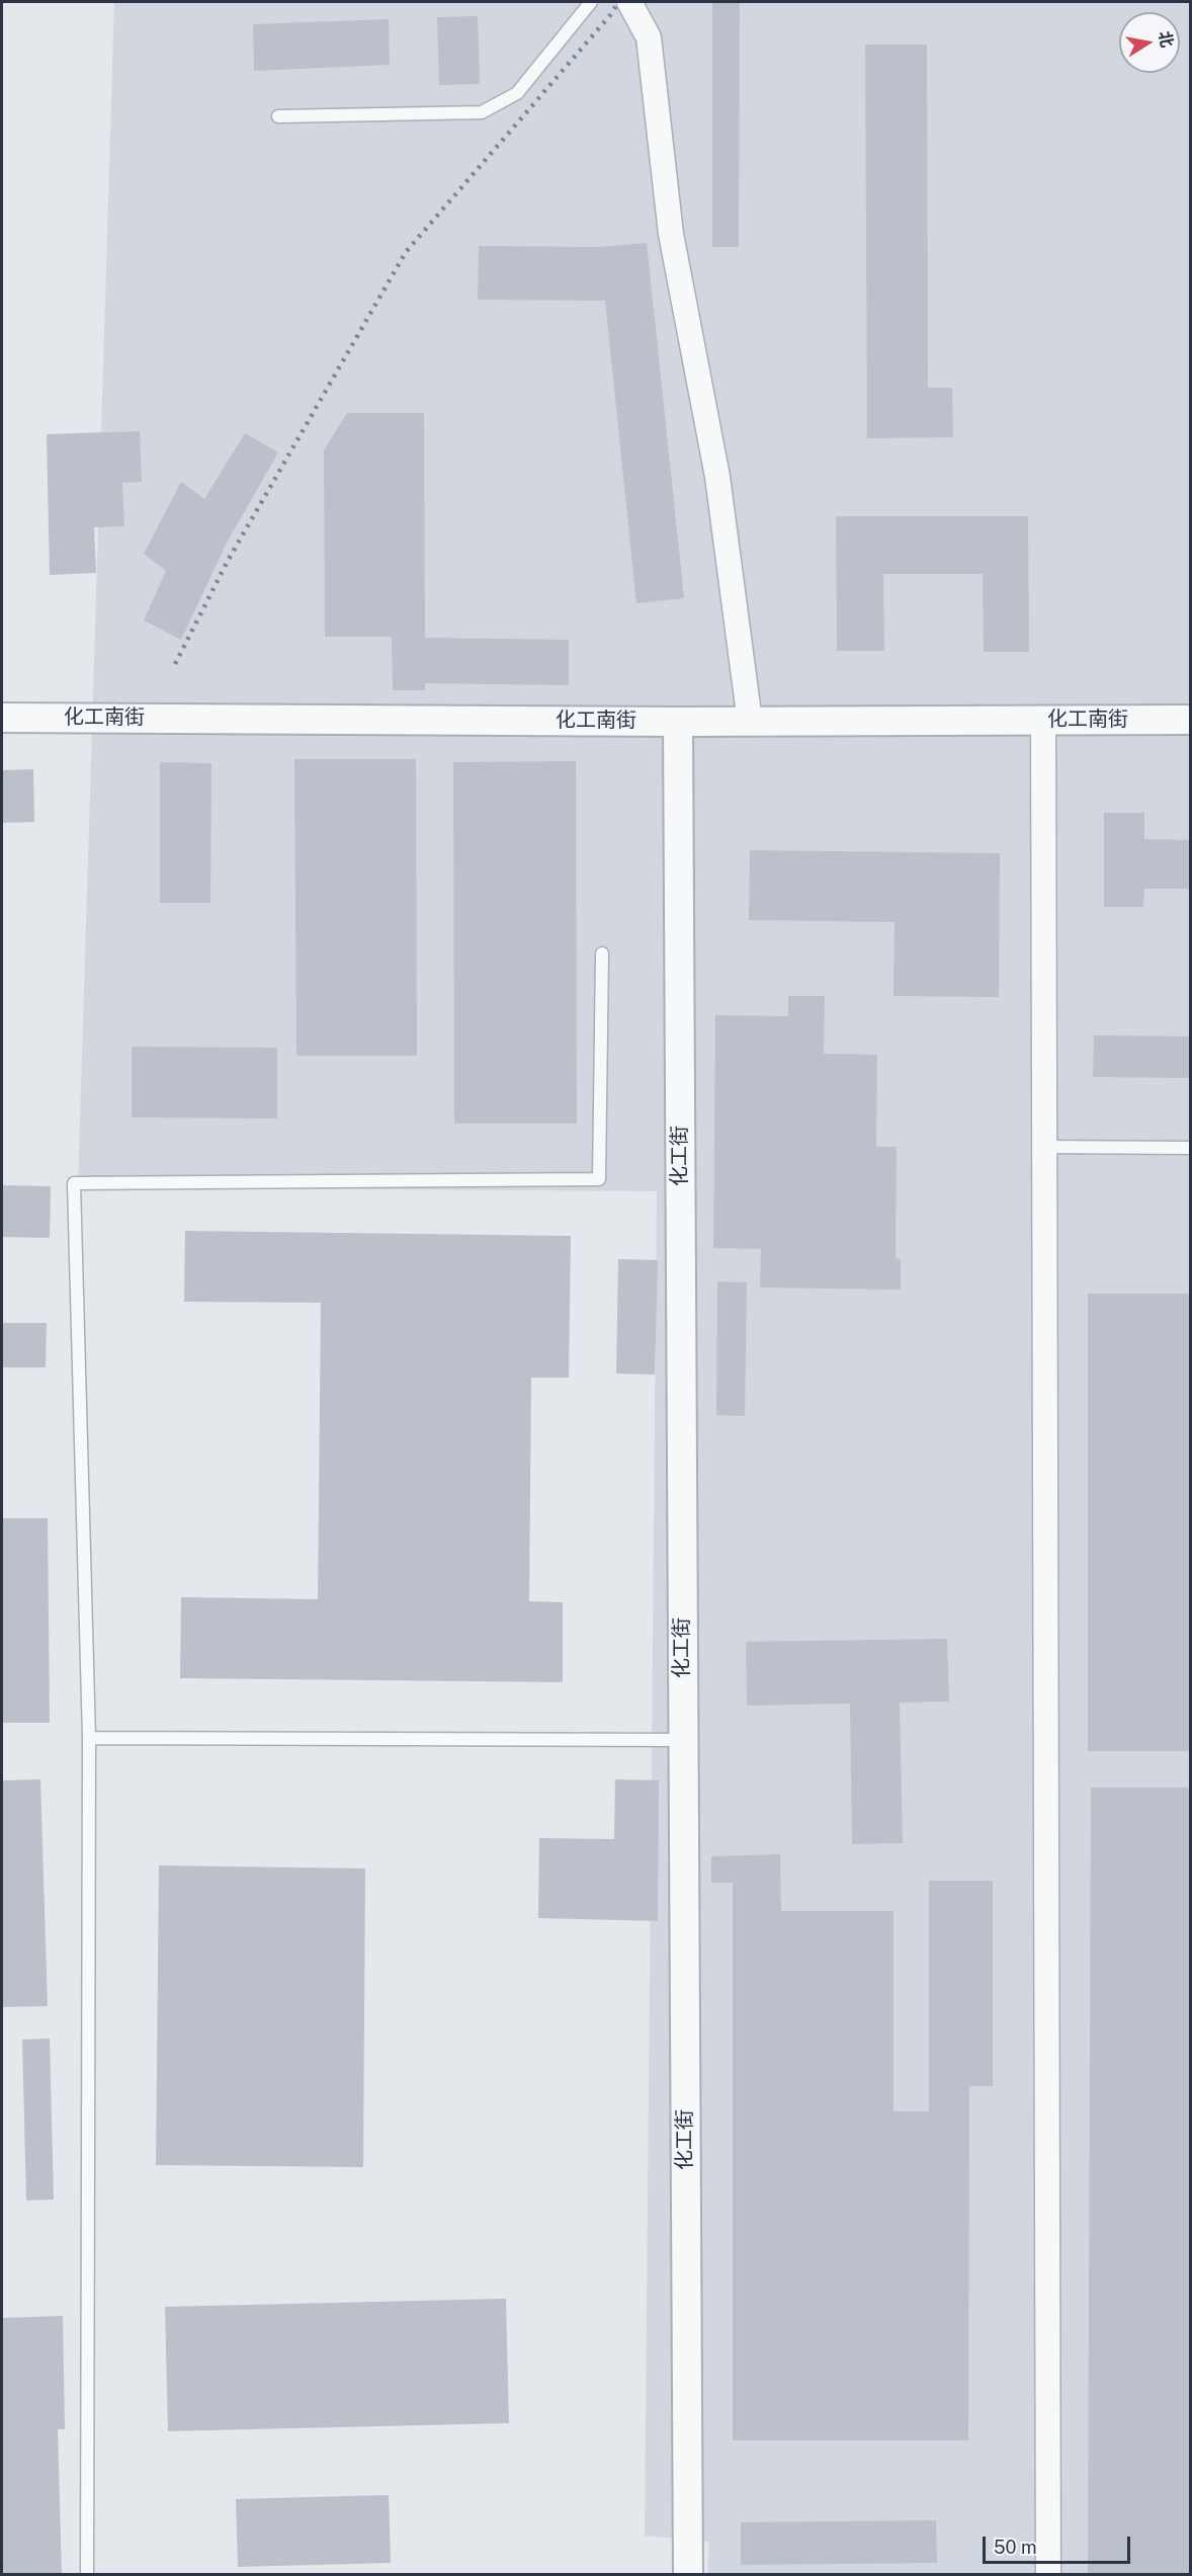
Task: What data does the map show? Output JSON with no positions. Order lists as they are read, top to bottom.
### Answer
{
  "streets": {
    "street": ["化工南街", "化工街"]
  },
  "crossings": [
    ["化工南街", "化工街"]
  ],
  "scale_bar": "50 m",
  "north": "right"
}
